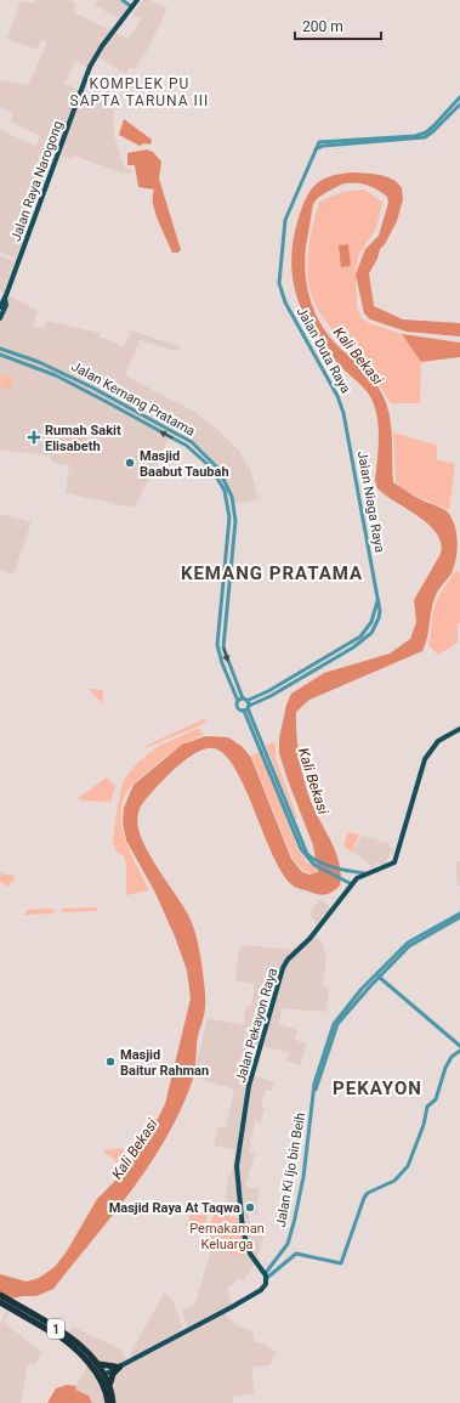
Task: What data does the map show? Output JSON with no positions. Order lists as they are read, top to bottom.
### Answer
{
  "streets": {
    "highway": ["1"],
    "main road": ["Jalan Raya Narogong", "Jalan Pekayon Raya"],
    "street": [
      "Jalan Duta Raya",
      "Jalan Kemang Pratama",
      "Jalan Niaga Raya",
      "Jalan Ki Ijo bin Beih"
    ]
  },
  "crossings": [
    ["Jalan Duta Raya", "Jalan Niaga Raya"],
    ["Jalan Kemang Pratama", "Jalan Niaga Raya"],
    ["Jalan Pekayon Raya", "Jalan Ki Ijo bin Beih"]
  ],
  "districts": ["KOMPLEK PU SAPTA TARUNA III", "KEMANG PRATAMA", "PEKAYON"],
  "water": ["Kali Bekasi"],
  "parks": ["Pemakaman Keluarga"],
  "places": {
    "health": ["Rumah Sakit Elisabeth"],
    "other": ["Masjid Baabut Taubah", "Masjid Baitur Rahman", "Masjid Raya At Taqwa"]
  },
  "scale_bar": "200 m"
}
